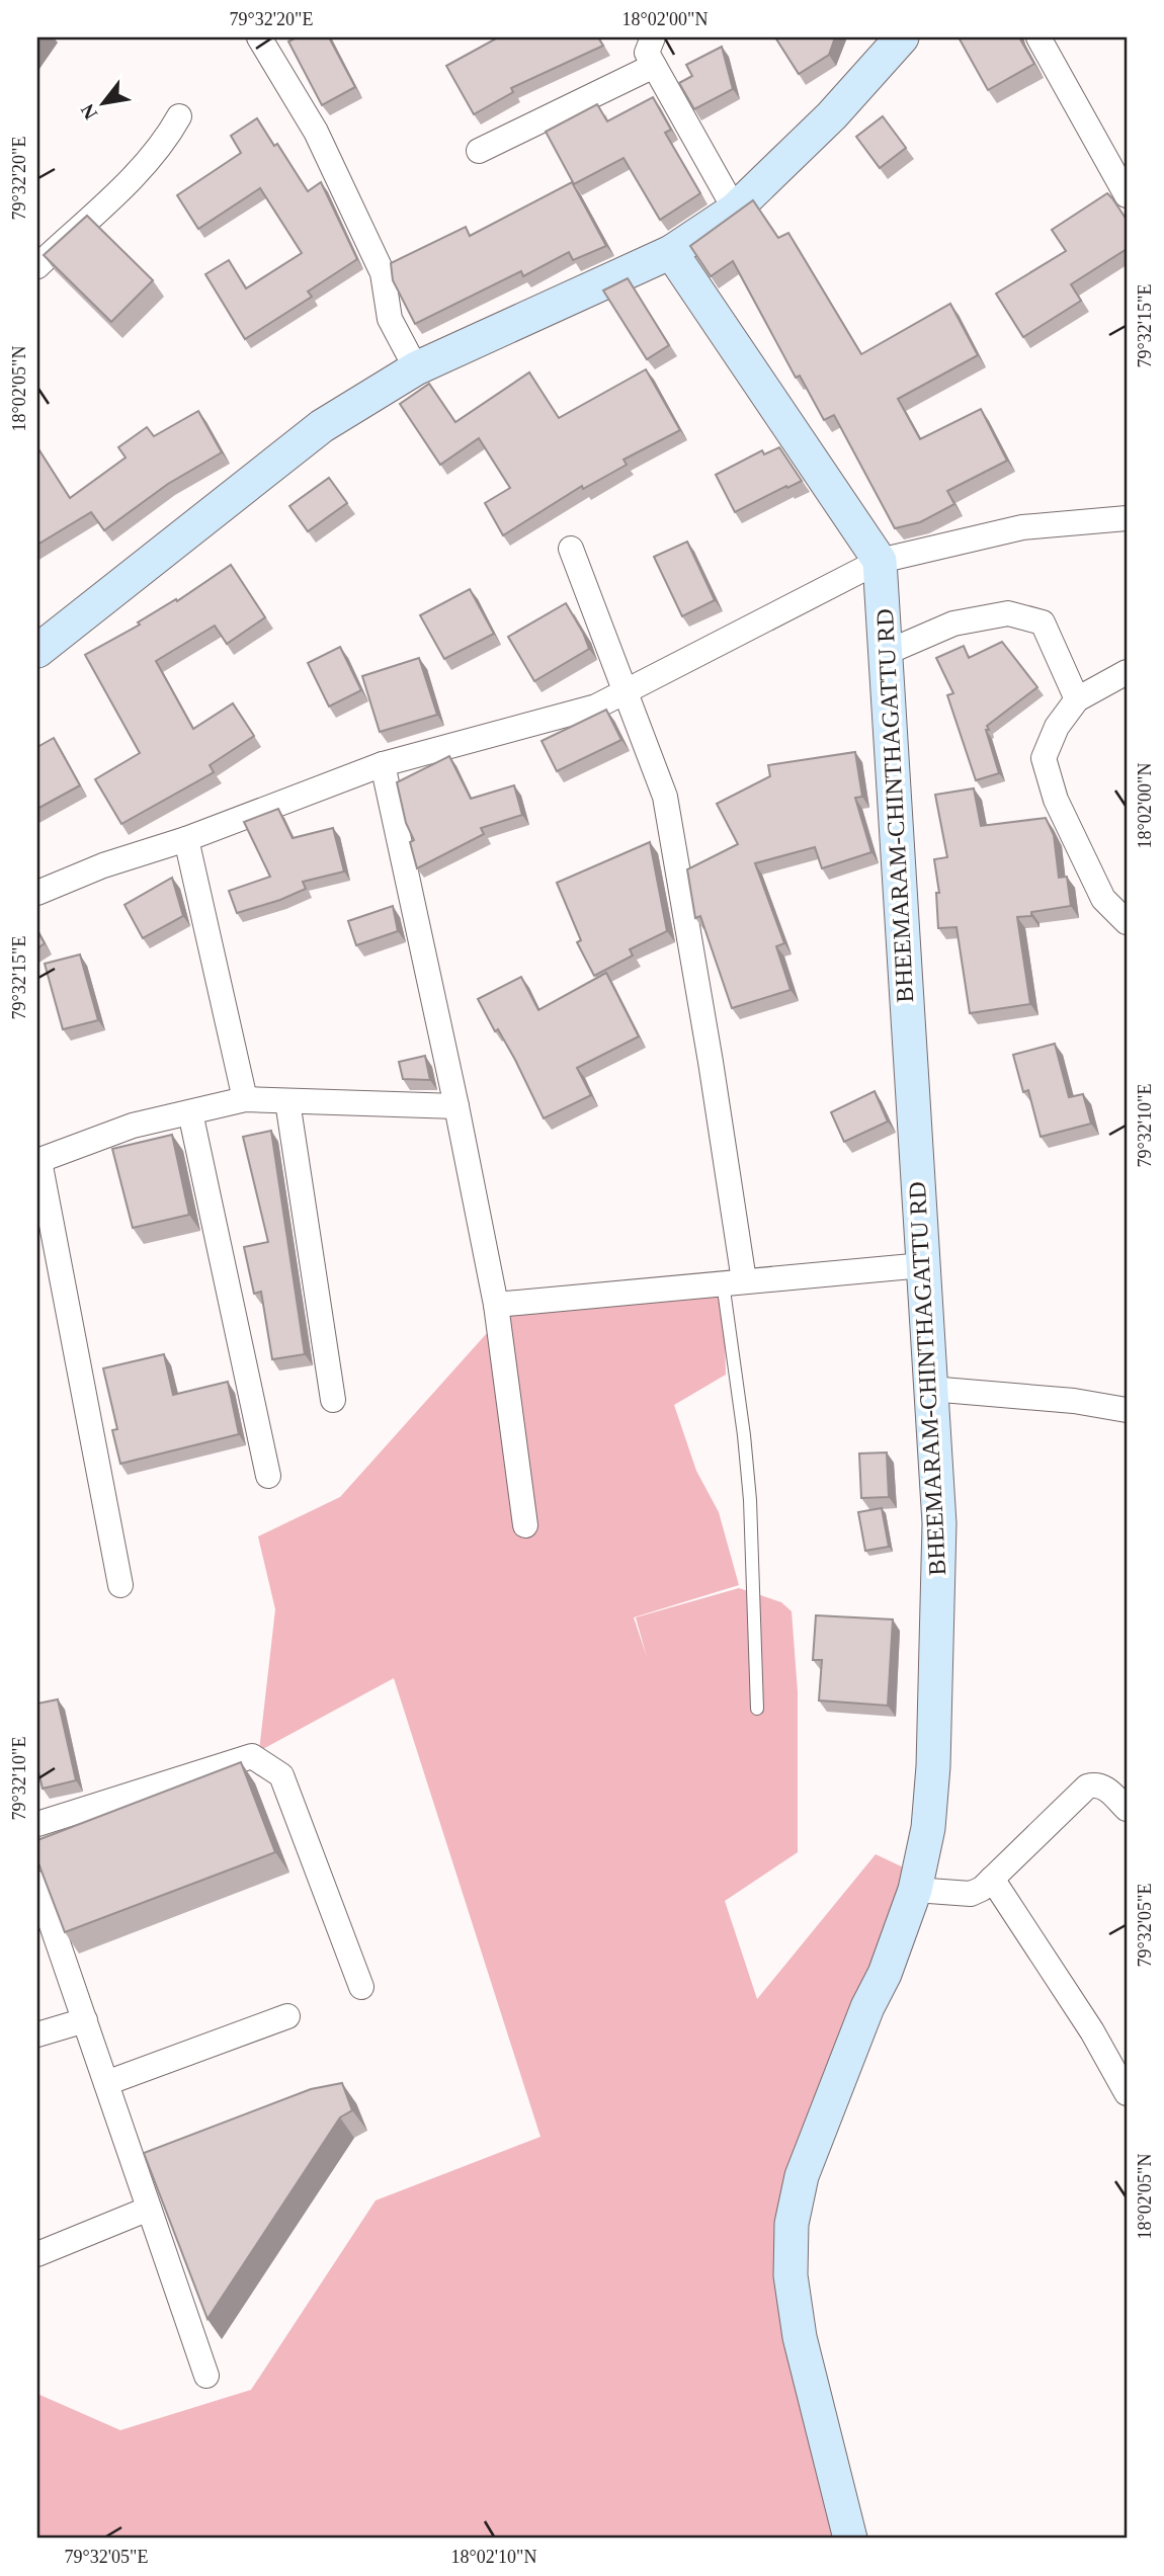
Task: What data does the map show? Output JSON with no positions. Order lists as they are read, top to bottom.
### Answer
{
  "streets": {
    "street": ["BHEEMARAM-CHINTHAGATTU RD"]
  },
  "north": "bottom left",
  "coordinates": [
    "79°32'20\"E",
    "18°02'00\"N",
    "79°32'15\"E",
    "18°02'05\"N",
    "79°32'10\"E",
    "79°32'05\"E",
    "18°02'10\"N"
  ]
}
